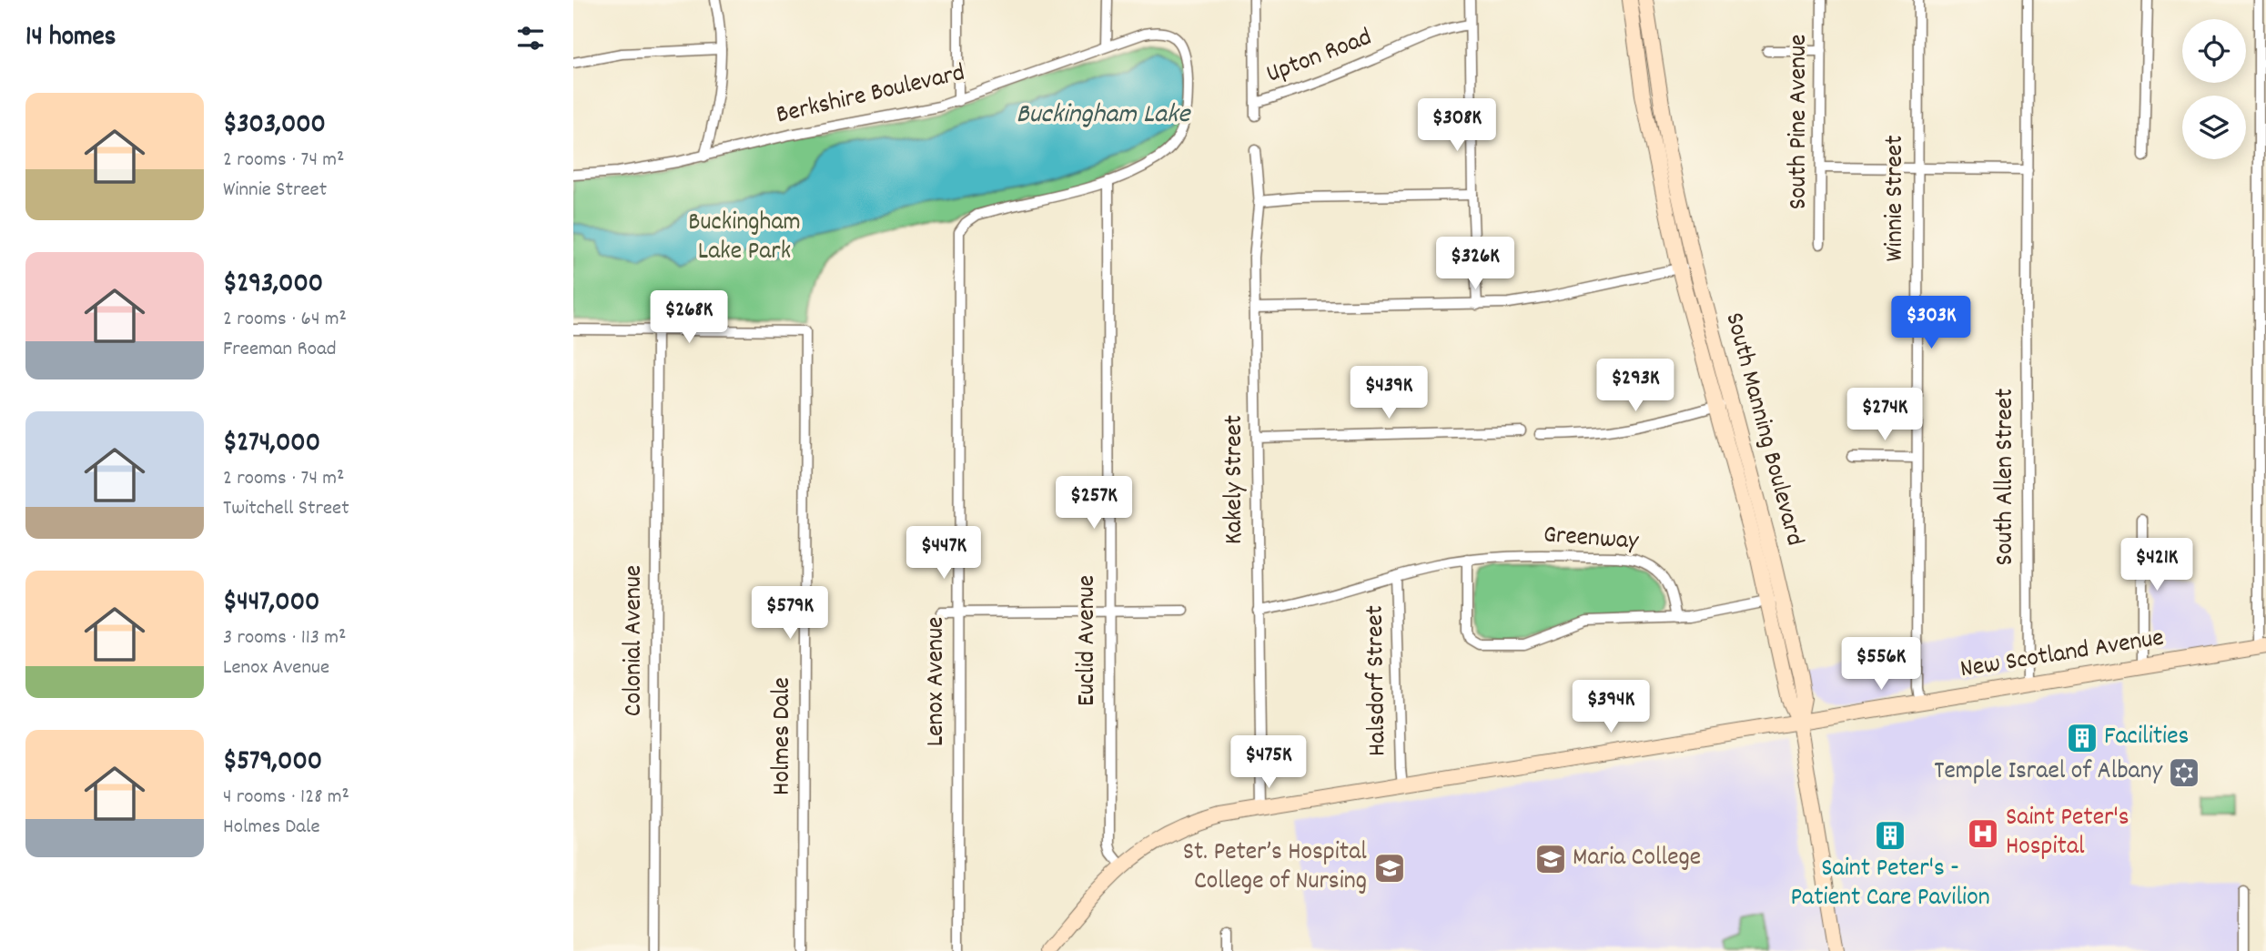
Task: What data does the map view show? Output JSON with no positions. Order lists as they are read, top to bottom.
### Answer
{
  "streets": {
    "street": [
      "Upton Road",
      "Berkshire Boulevard",
      "South Pine Avenue",
      "Winnie Street",
      "South Manning Boulevard",
      "South Allen Street",
      "Kakely Street",
      "Greenway",
      "Colonial Avenue",
      "Euclid Avenue",
      "New Scotland Avenue",
      "Halsdorf Street",
      "Lenox Avenue",
      "Holmes Dale"
    ]
  },
  "crossings": [
    ["Berkshire Boulevard", "Euclid Avenue"],
    ["Berkshire Boulevard", "Lenox Avenue"],
    ["Winnie Street", "New Scotland Avenue"],
    ["South Manning Boulevard", "New Scotland Avenue"],
    ["South Allen Street", "New Scotland Avenue"],
    ["Kakely Street", "Greenway"],
    ["Kakely Street", "New Scotland Avenue"],
    ["Greenway", "Halsdorf Street"],
    ["Colonial Avenue", "Holmes Dale"],
    ["Euclid Avenue", "New Scotland Avenue"],
    ["New Scotland Avenue", "Halsdorf Street"]
  ],
  "water": ["Buckingham Lake"],
  "parks": ["Buckingham Lake Park"],
  "places": {
    "building": ["Facilities", "Saint Peter's - Patient Care Pavilion"],
    "synagogue": ["Temple Israel of Albany"],
    "hospital": ["Saint Peter's Hospital"],
    "school or university": ["Maria College", "St. Peter’s Hospital College of Nursing"]
  },
  "page": {
    "heading": "14 homes",
    "list": [
      {
        "name": "$303,000",
        "note": "2 rooms · 74 m² · Winnie Street"
      },
      {
        "name": "$293,000",
        "note": "2 rooms · 64 m² · Freeman Road"
      },
      {
        "name": "$274,000",
        "note": "2 rooms · 74 m² · Twitchell Street"
      },
      {
        "name": "$447,000",
        "note": "3 rooms · 113 m² · Lenox Avenue"
      },
      {
        "name": "$579,000",
        "note": "4 rooms · 128 m² · Holmes Dale"
      }
    ],
    "price": [
      "$308K",
      "$326K",
      "$268K",
      "$303K",
      "$293K",
      "$439K",
      "$274K",
      "$257K",
      "$447K",
      "$421K",
      "$579K",
      "$556K",
      "$394K",
      "$475K"
    ]
  }
}
